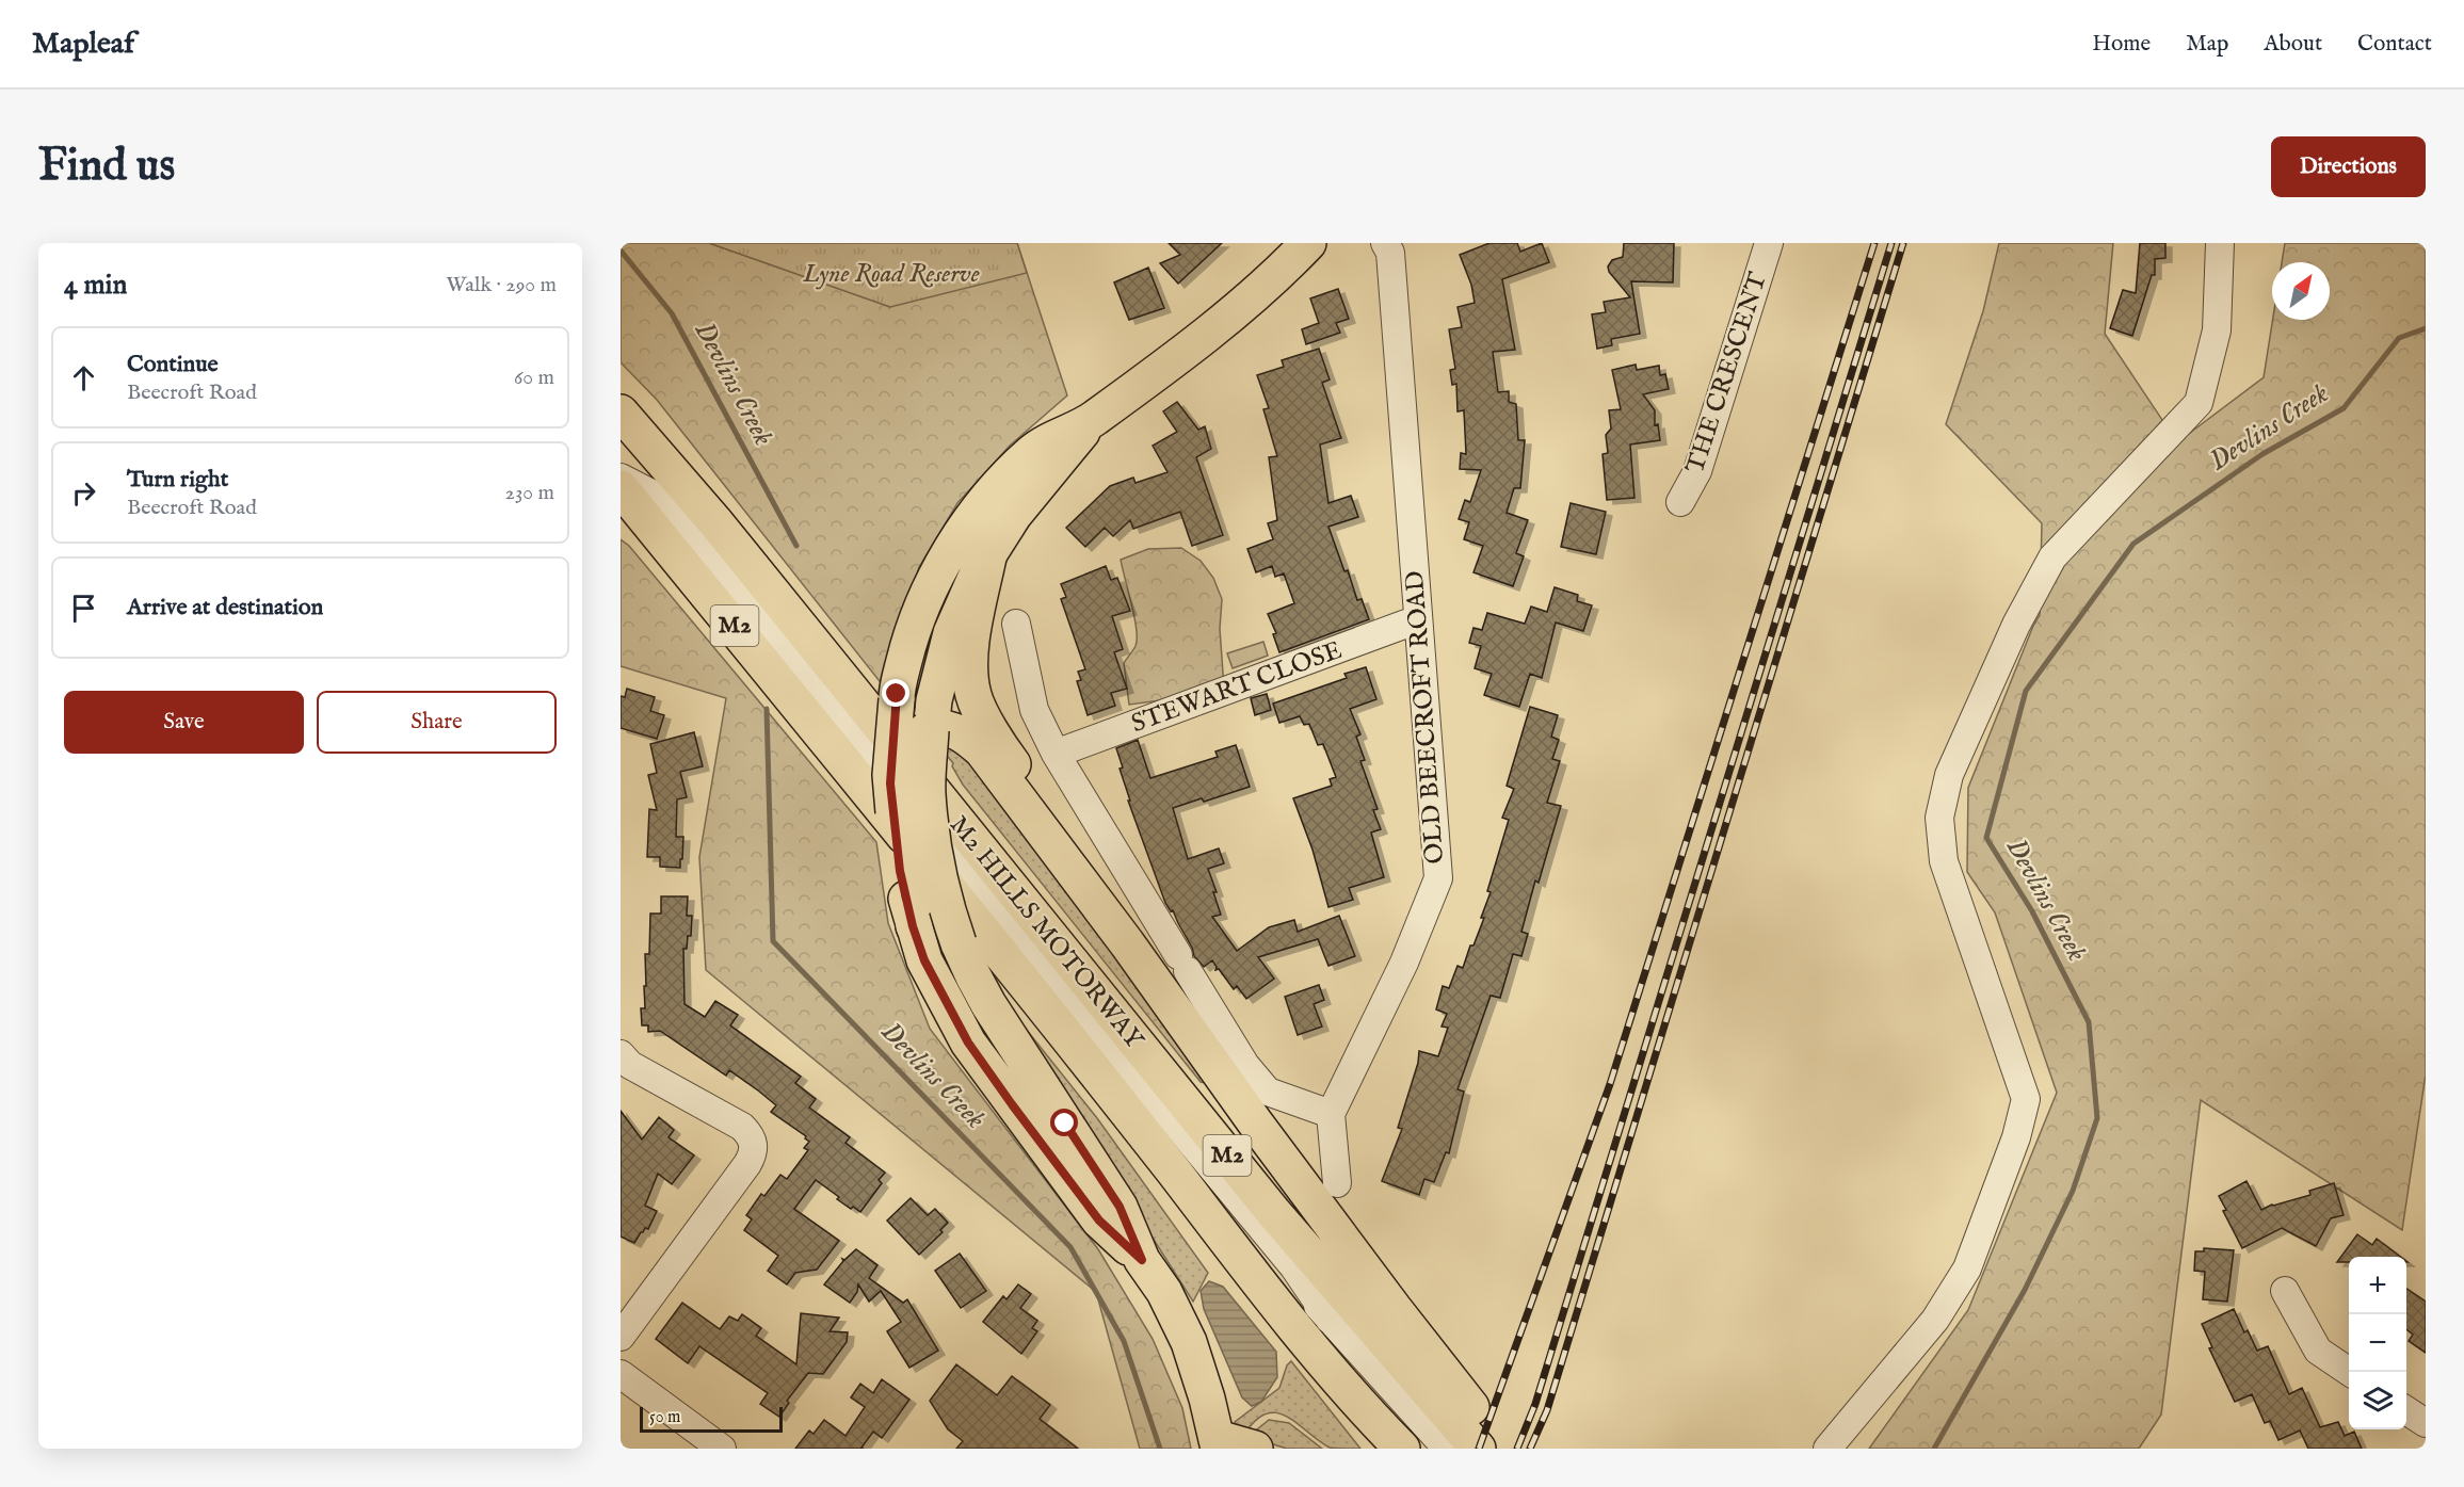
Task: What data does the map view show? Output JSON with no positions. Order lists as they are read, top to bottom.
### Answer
{
  "streets": {
    "main road": ["M2", "M2 HILLS MOTORWAY"],
    "street": ["THE CRESCENT", "STEWART CLOSE", "OLD BEECROFT ROAD"]
  },
  "crossings": [
    ["STEWART CLOSE", "OLD BEECROFT ROAD"]
  ],
  "water": ["Devlins Creek"],
  "parks": ["Lyne Road Reserve"],
  "scale_bar": "50 m",
  "north": "top right",
  "page": {
    "header": "Mapleaf",
    "nav": [
      "Home",
      "Map",
      "About",
      "Contact"
    ],
    "buttons": [
      "Directions",
      ["Save", "Share"]
    ],
    "title": "Find us",
    "heading": ["4 min", "Walk · 290 m"],
    "list": [
      ["Continue", "Beecroft Road", "60 m"],
      ["Turn right", "Beecroft Road", "230 m"],
      "Arrive at destination"
    ],
    "map_buttons": ["+", "−"],
    "scale": "50 m"
  }
}
